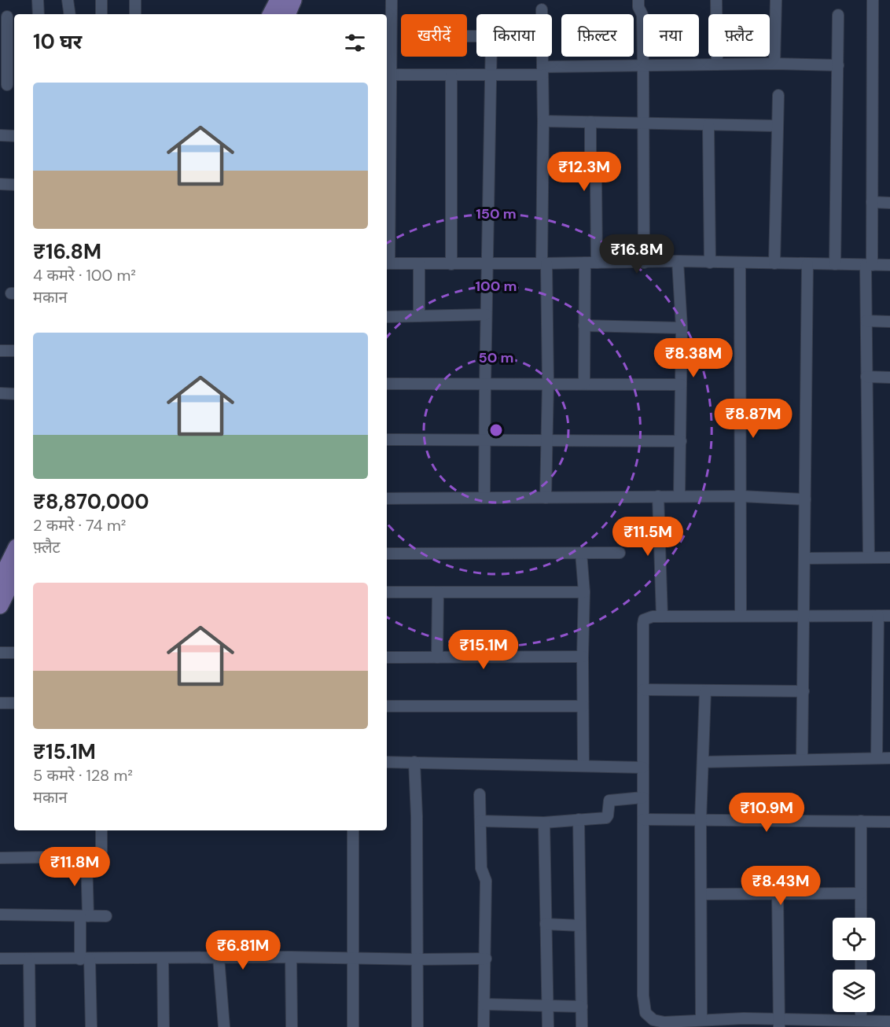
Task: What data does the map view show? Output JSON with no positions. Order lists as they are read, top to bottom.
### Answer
{
  "page": {
    "chip": [
      "खरीदें",
      "किराया",
      "फ़िल्टर",
      "नया",
      "फ़्लैट"
    ],
    "heading": "10 घर",
    "list": [
      {
        "name": "₹16.8M",
        "note": "4 कमरे · 100 m² · मकान"
      },
      {
        "name": "₹8,870,000",
        "note": "2 कमरे · 74 m² · फ़्लैट"
      },
      {
        "name": "₹15.1M",
        "note": "5 कमरे · 128 m² · मकान"
      }
    ],
    "price": [
      "₹12.3M",
      "₹16.8M",
      "₹8.38M",
      "₹8.87M",
      "₹11.5M",
      "₹15.1M",
      "₹10.9M",
      "₹11.8M",
      "₹8.43M",
      "₹6.81M"
    ]
  },
  "rings": ["150 m", "100 m", "50 m"]
}
